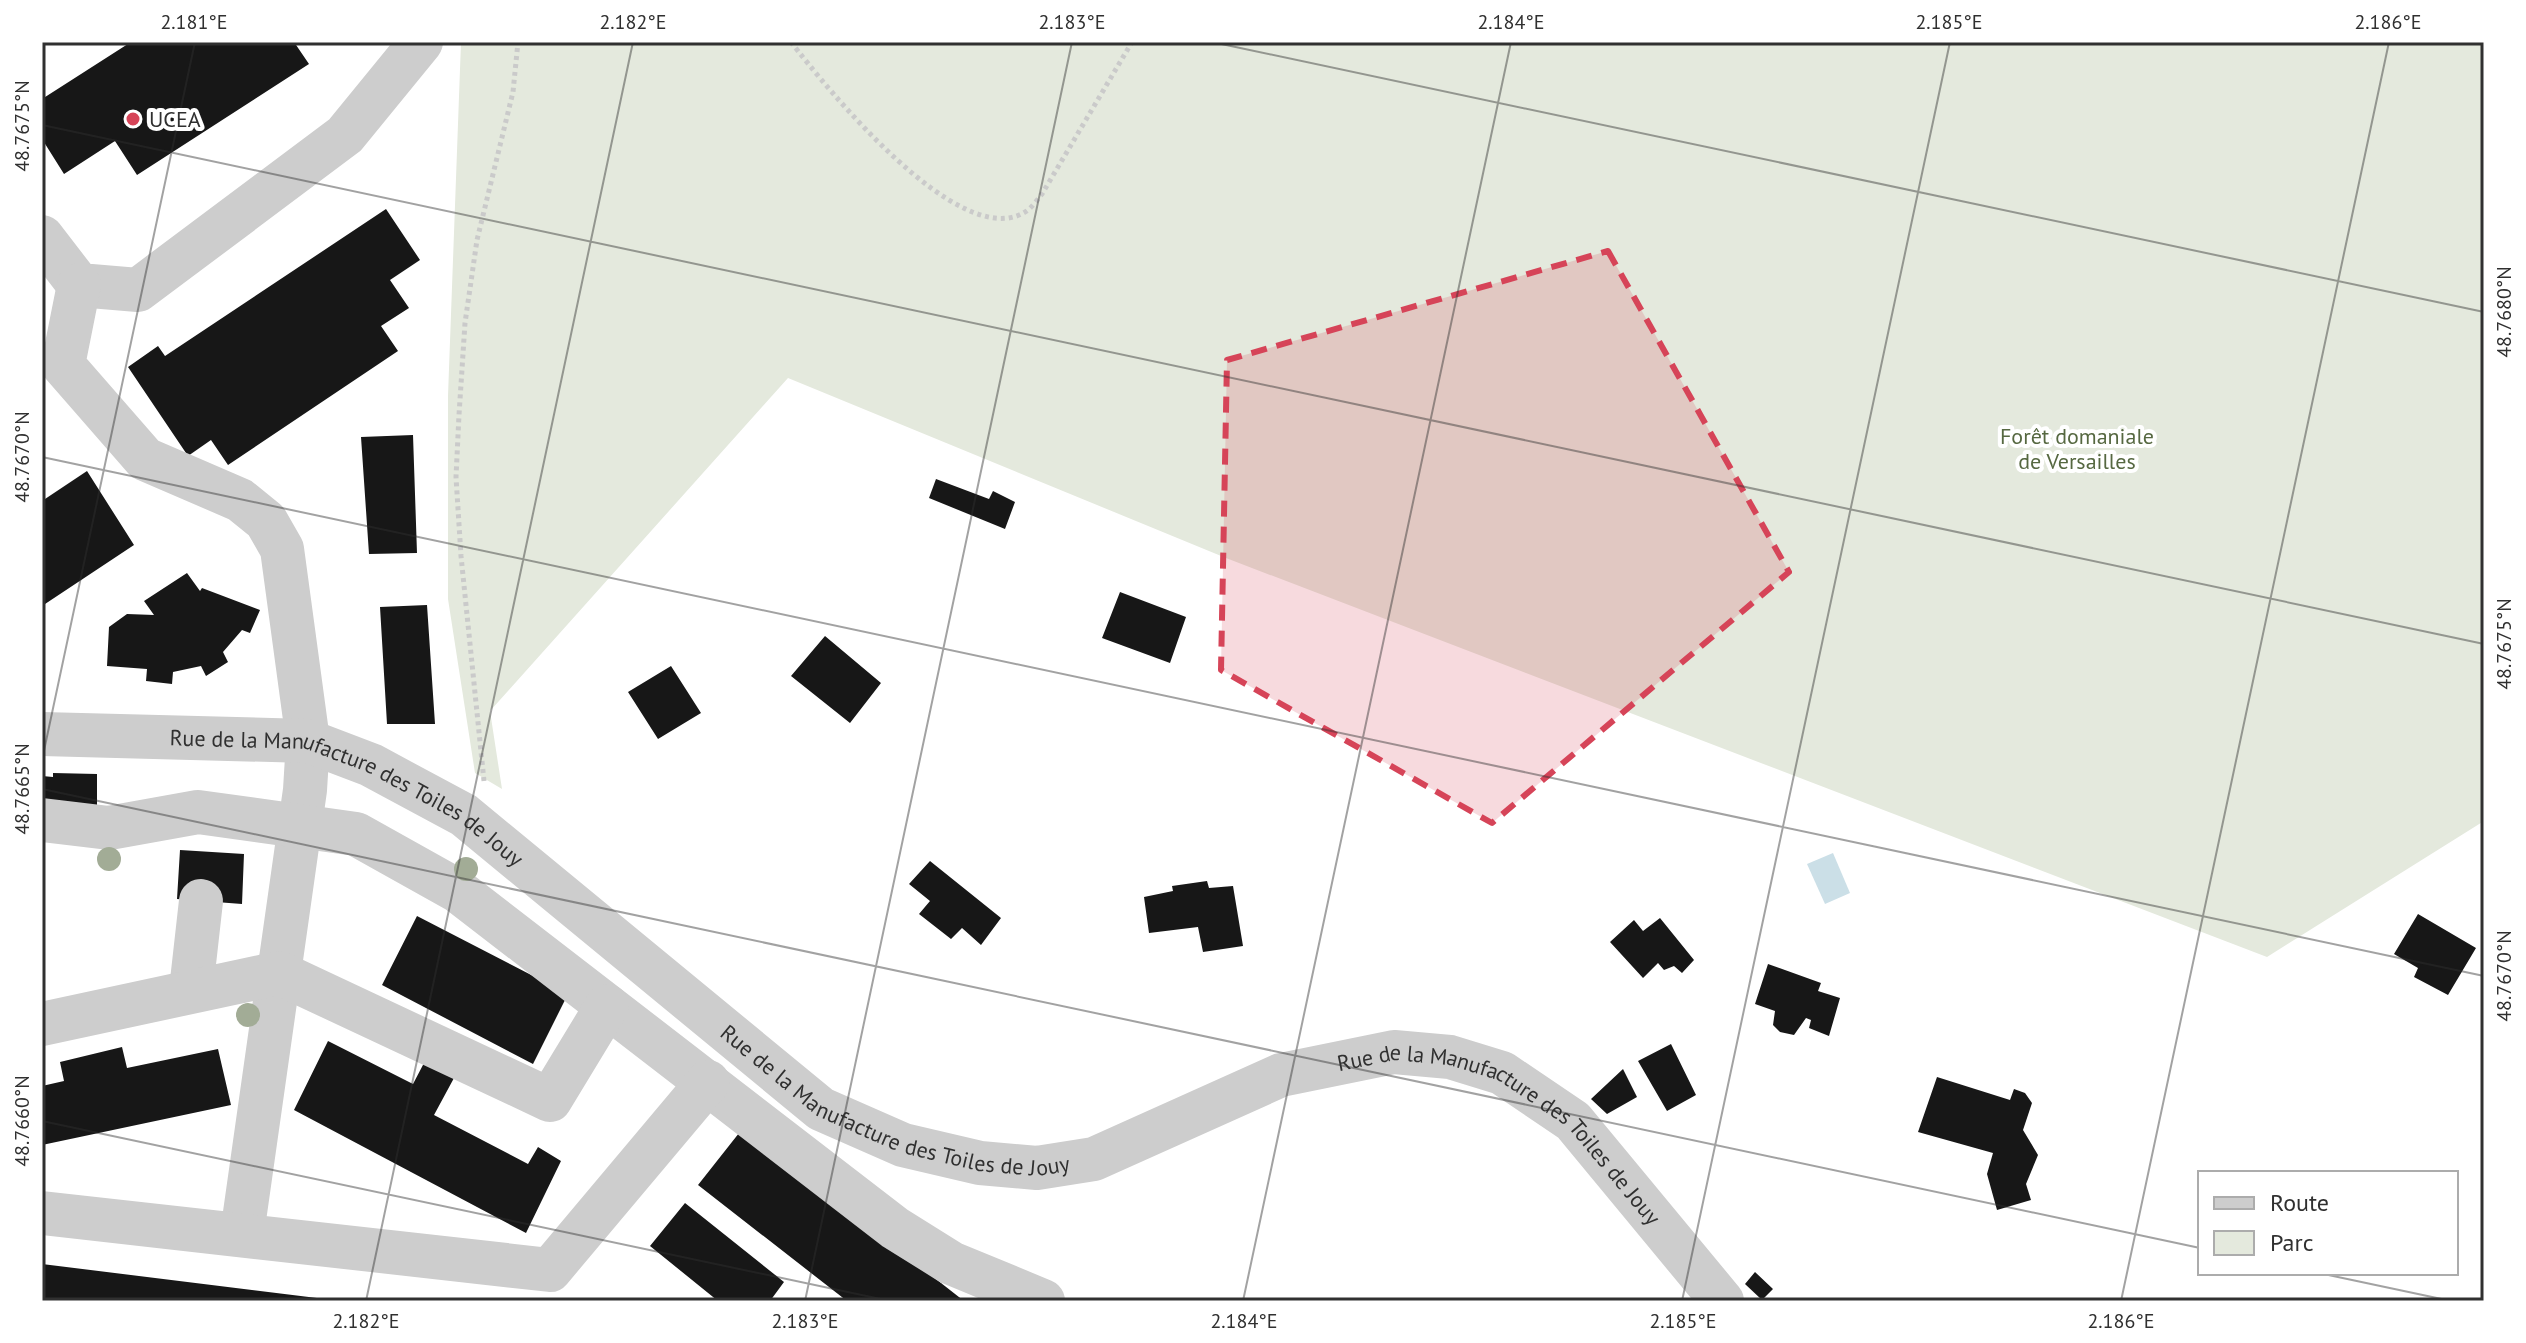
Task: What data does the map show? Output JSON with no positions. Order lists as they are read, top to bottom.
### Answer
{
  "streets": {
    "street": ["Rue de la Manufacture des Toiles de Jouy"]
  },
  "parks": ["Forêt domaniale de Versailles"],
  "places": ["UCEA"],
  "legend": ["Route", "Parc"],
  "coordinates": [
    "2.181°E",
    "2.182°E",
    "2.183°E",
    "2.184°E",
    "2.185°E",
    "2.186°E",
    "48.7675°N",
    "48.7680°N",
    "48.7670°N",
    "48.7665°N",
    "48.7660°N"
  ]
}
